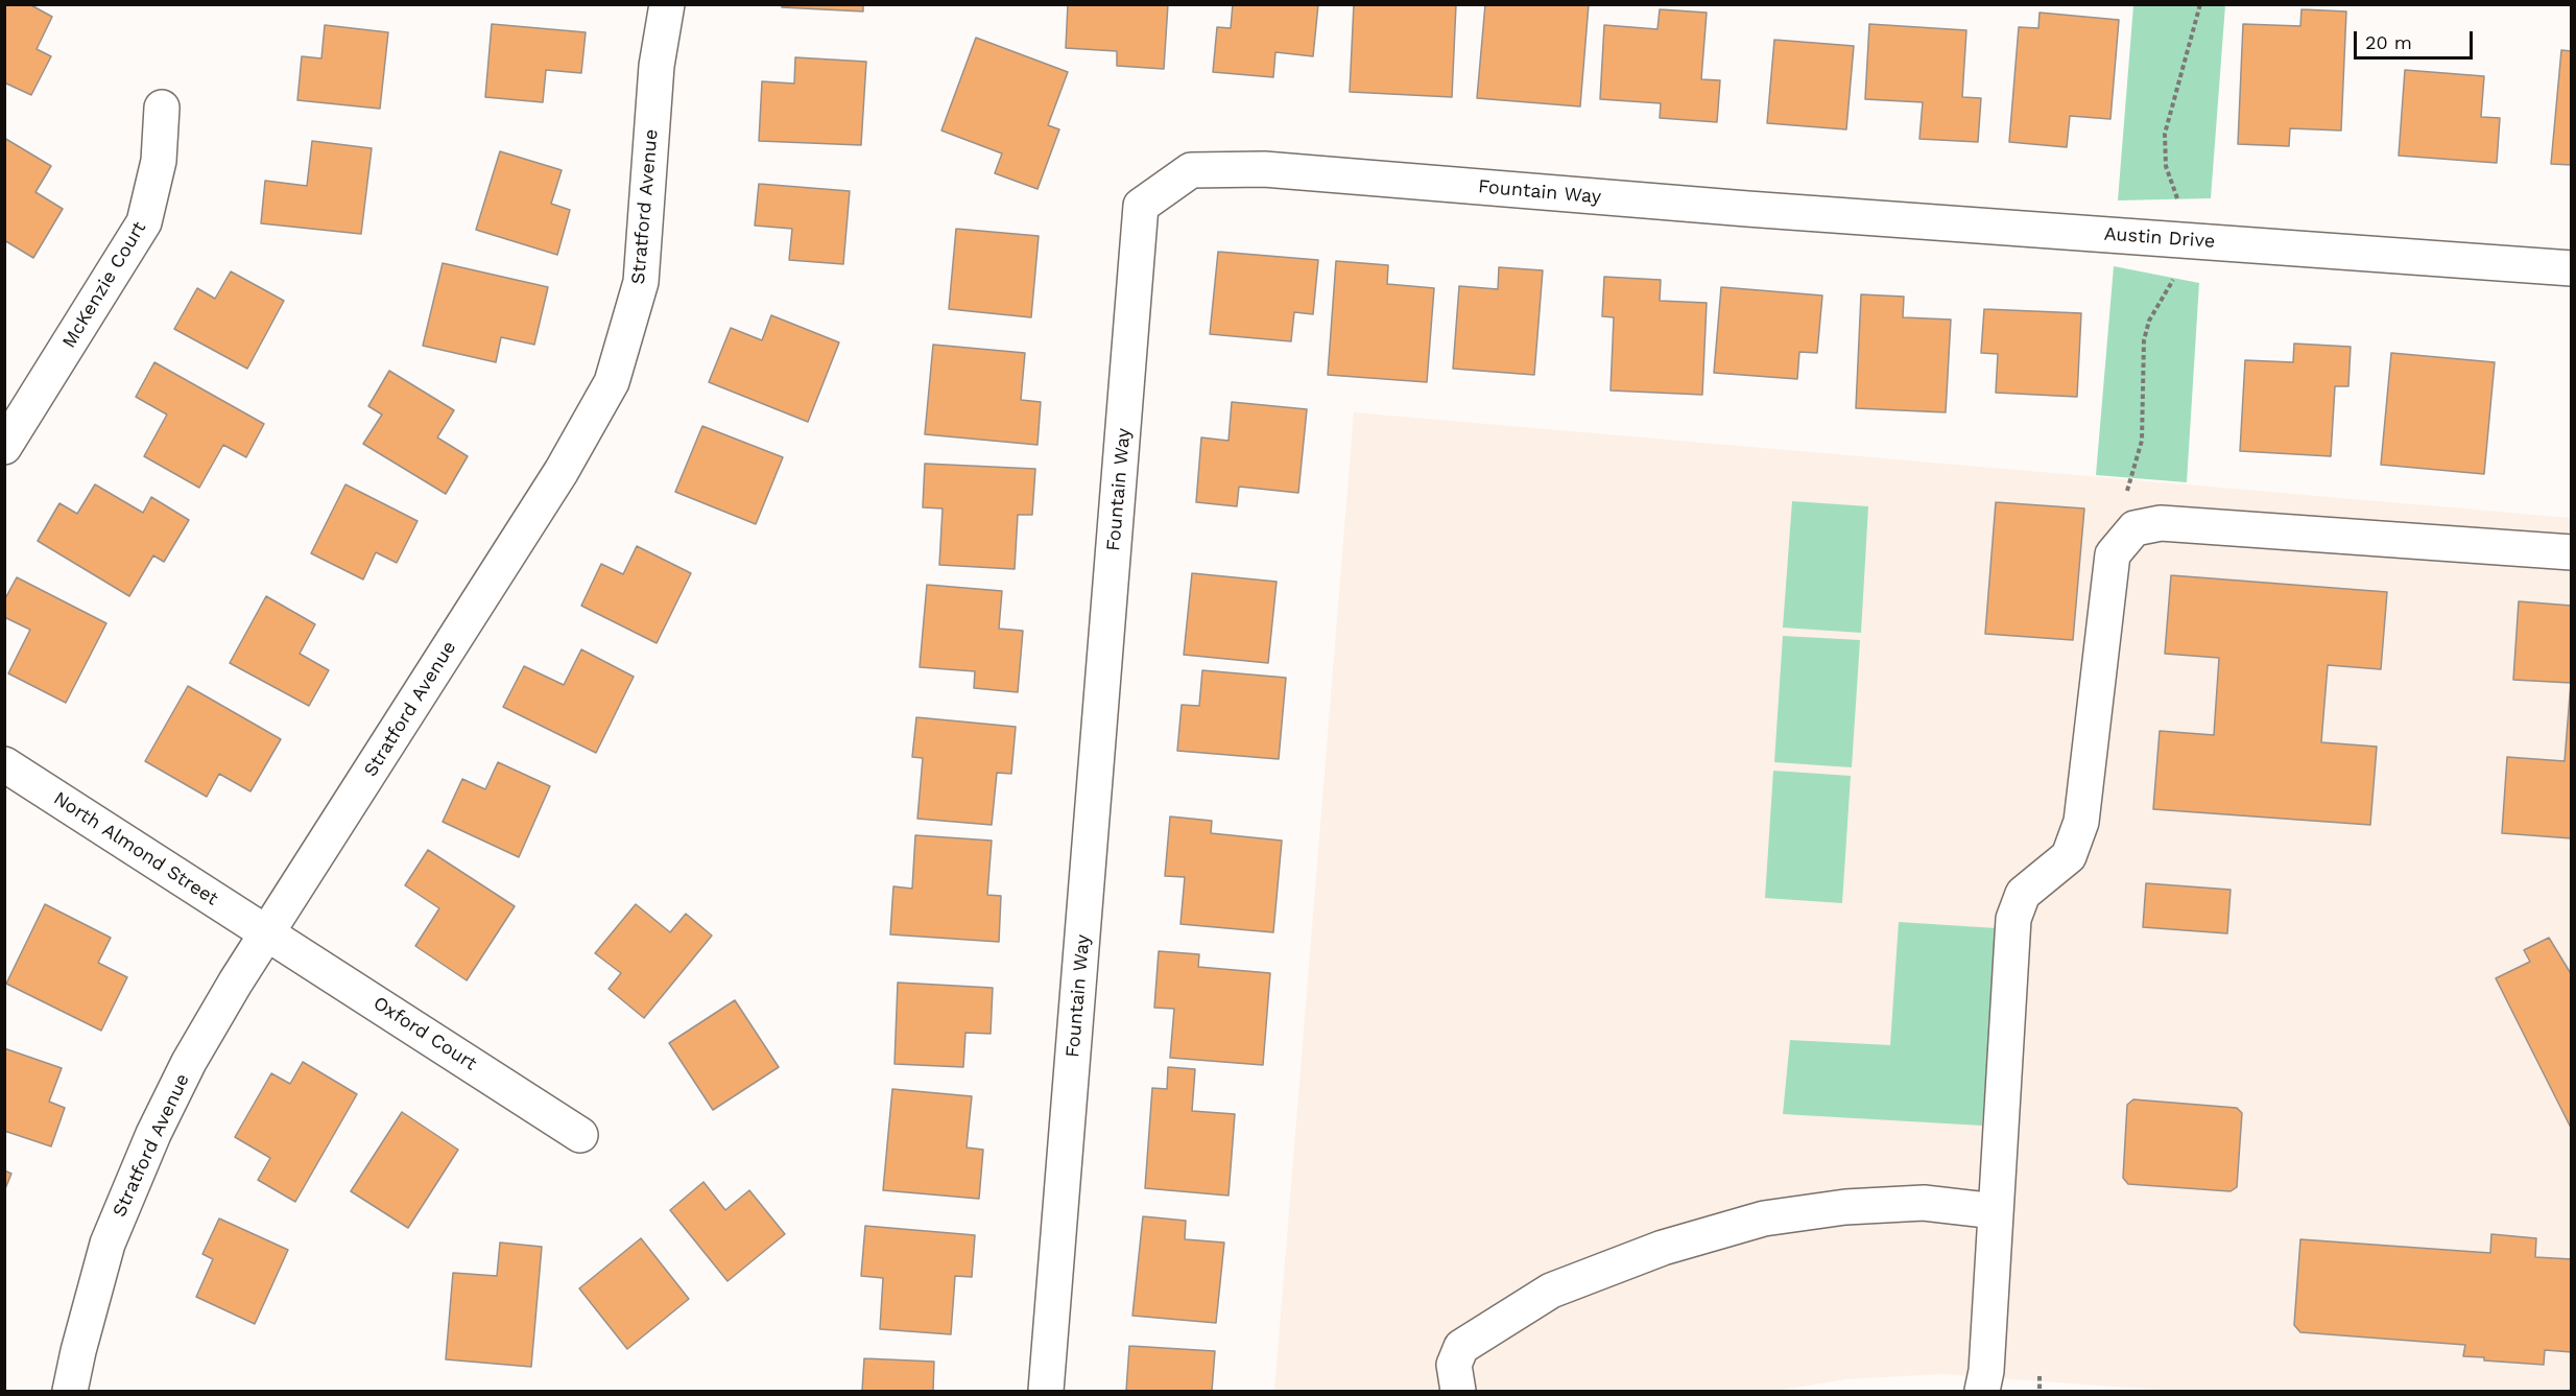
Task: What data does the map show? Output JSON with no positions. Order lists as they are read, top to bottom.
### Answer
{
  "streets": {
    "street": [
      "Fountain Way",
      "Stratford Avenue",
      "Austin Drive",
      "McKenzie Court",
      "North Almond Street",
      "Oxford Court"
    ]
  },
  "crossings": [
    ["Fountain Way", "Austin Drive"],
    ["Stratford Avenue", "North Almond Street"],
    ["Stratford Avenue", "Oxford Court"],
    ["North Almond Street", "Oxford Court"]
  ],
  "scale_bar": "20 m"
}
